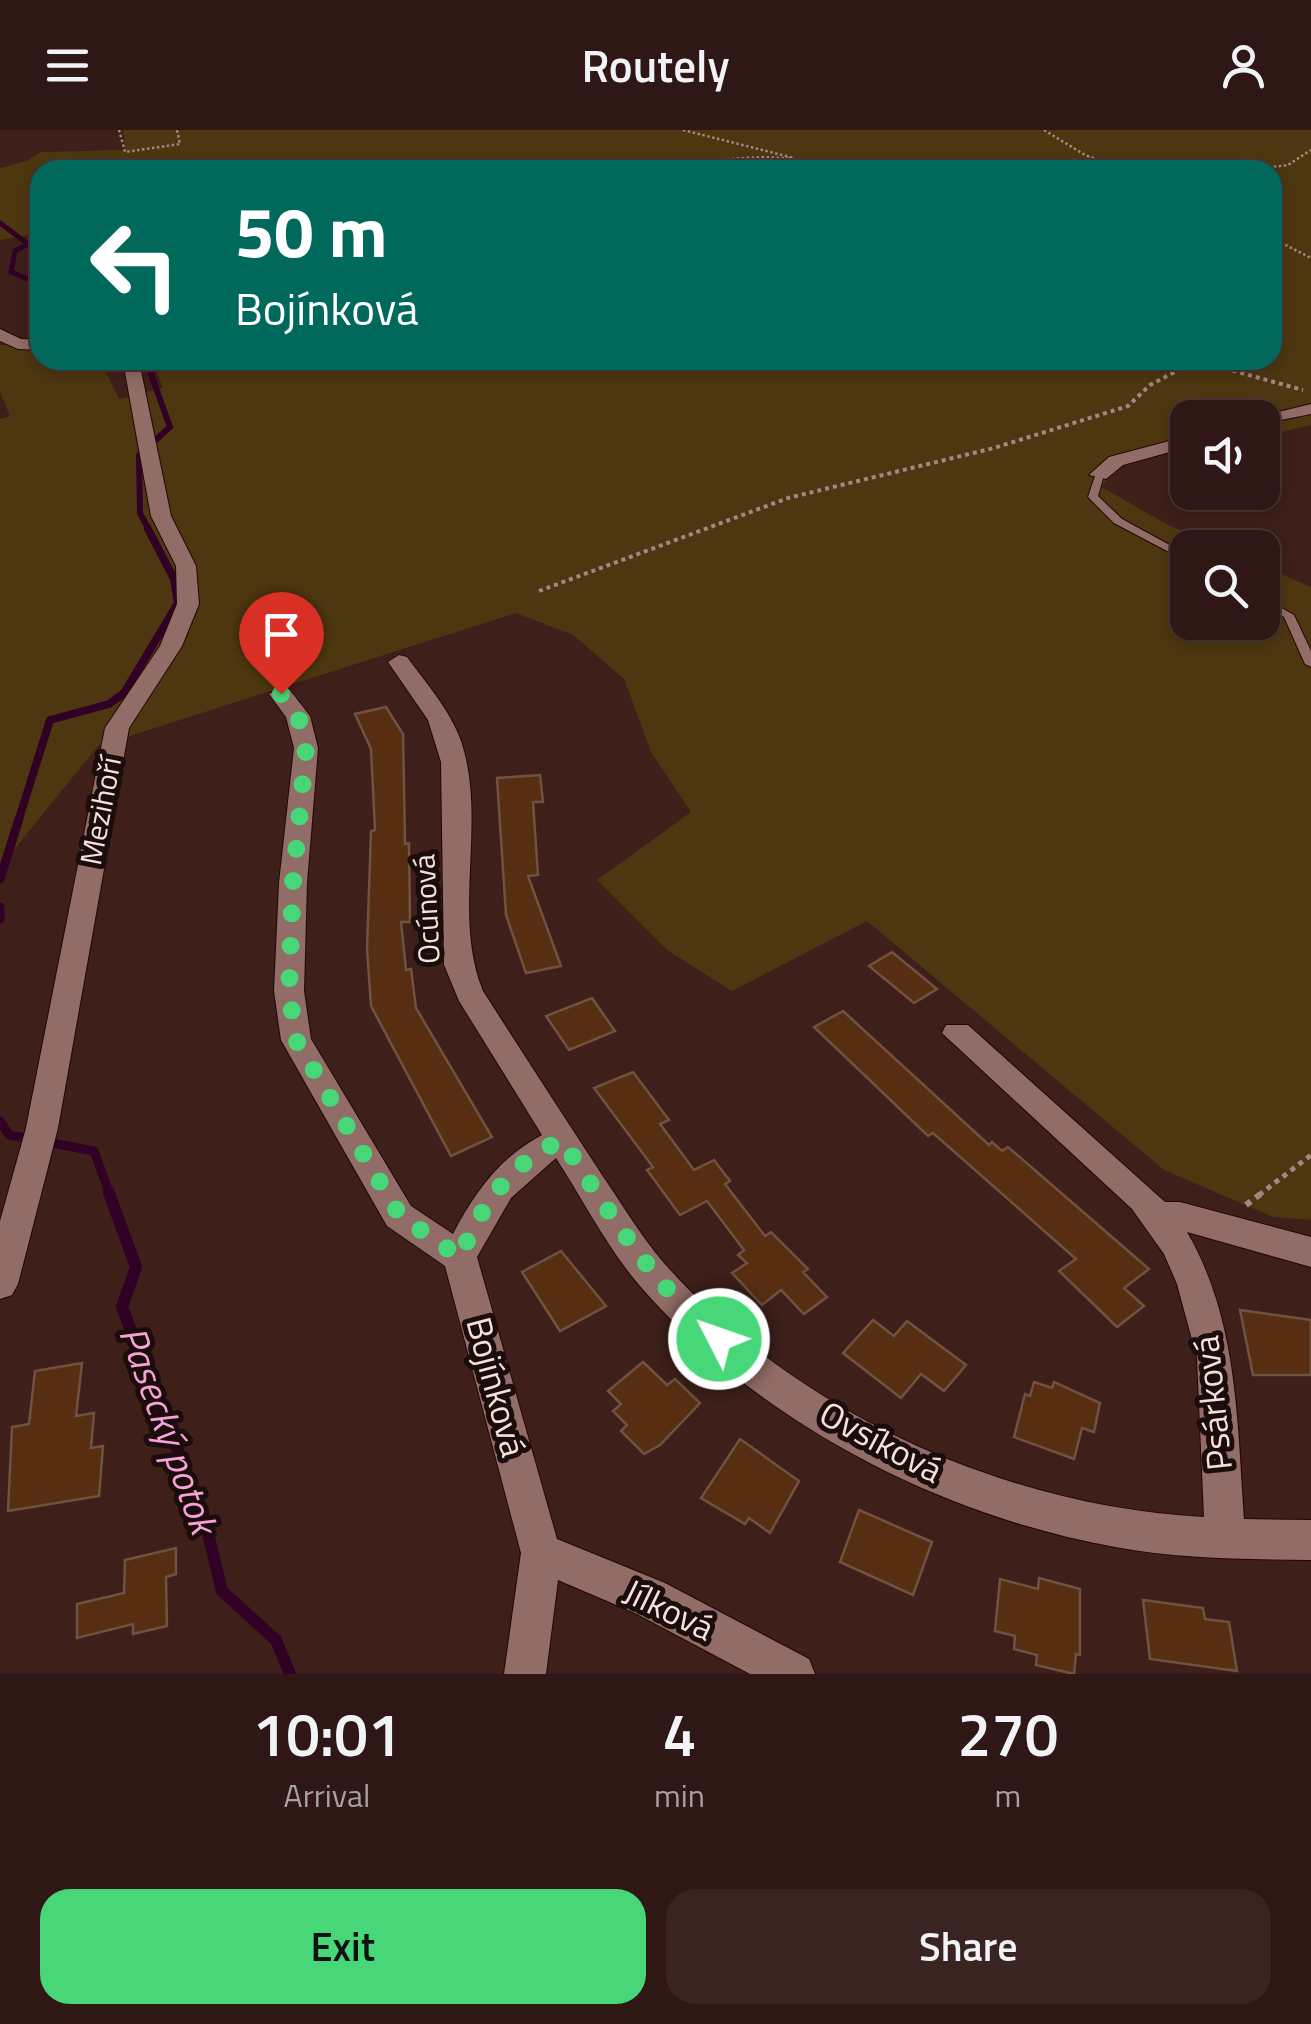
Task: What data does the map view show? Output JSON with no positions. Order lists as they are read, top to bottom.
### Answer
{
  "streets": {
    "street": [
      "Mezihoří",
      "Ocúnová",
      "Bojínková",
      "Psárková",
      "Ovsíková",
      "Jílková"
    ]
  },
  "crossings": [
    ["Ocúnová", "Ovsíková"],
    ["Bojínková", "Jílková"],
    ["Psárková", "Ovsíková"]
  ],
  "water": ["Pasecký potok"],
  "page": {
    "header": "Routely",
    "turn": ["50 m", "Bojínková"],
    "eta": [
      "10:01",
      "Arrival",
      "4",
      "min",
      "270",
      "m"
    ],
    "buttons": ["Exit", "Share"]
  }
}
